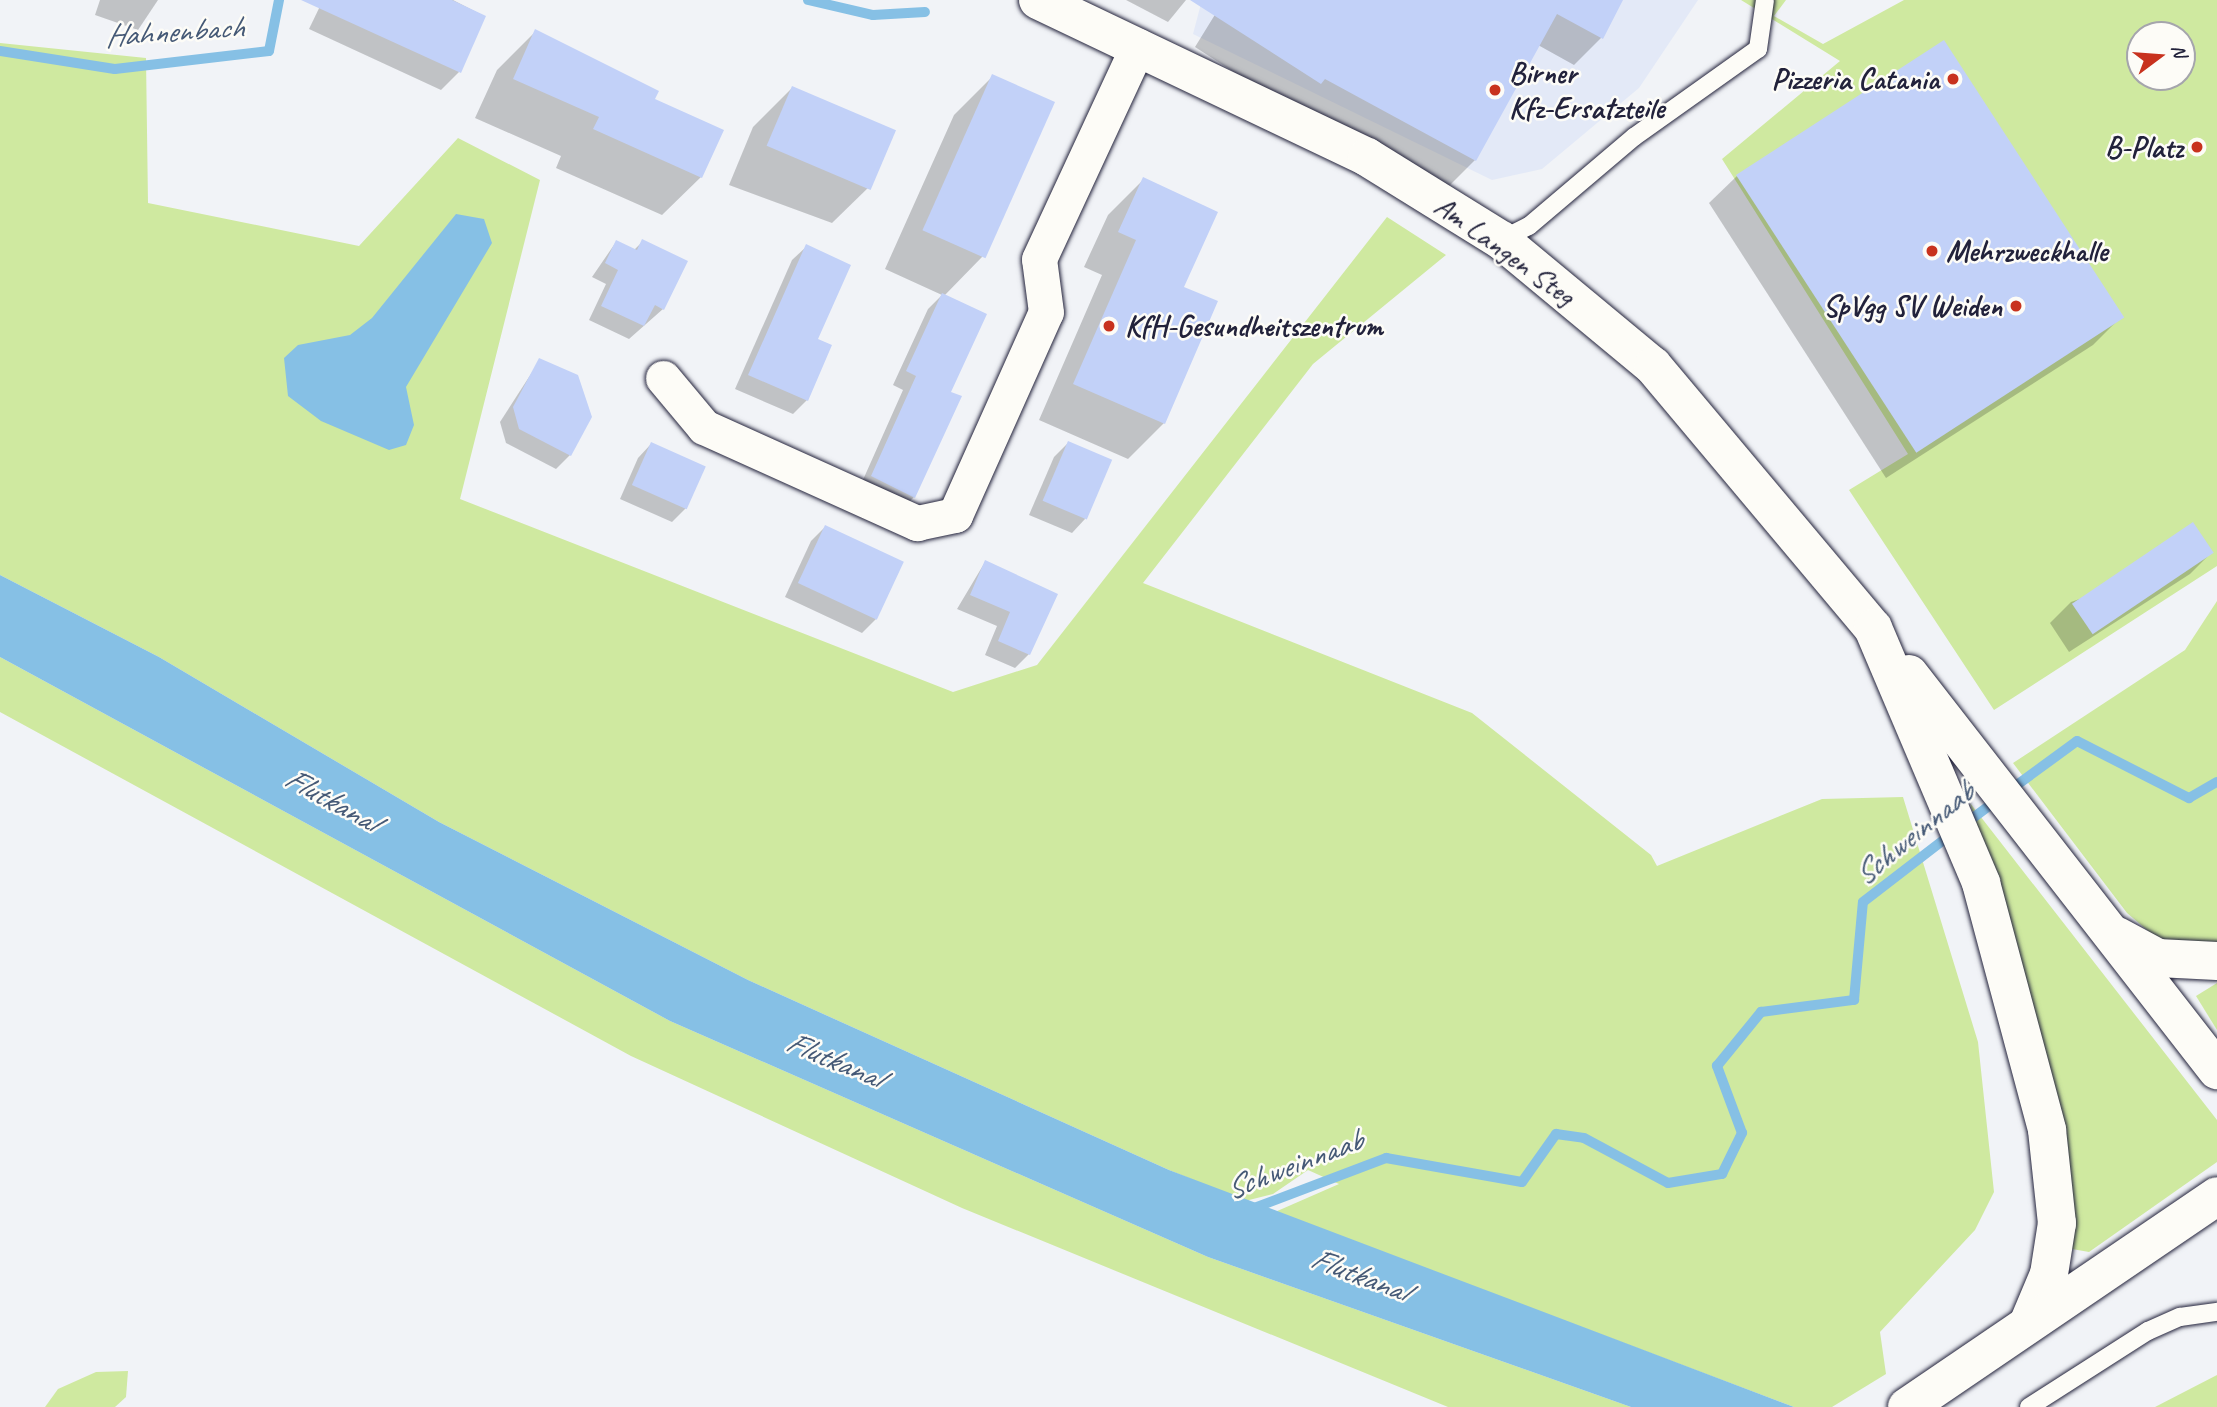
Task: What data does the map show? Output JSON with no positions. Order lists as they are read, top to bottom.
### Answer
{
  "streets": {
    "main road": ["Am Langen Steg"]
  },
  "water": ["Hahnenbach", "Flutkanal", "Schweinnaab"],
  "places": [
    "Pizzeria Catania",
    "Birner Kfz-Ersatzteile",
    "B-Platz",
    "Mehrzweckhalle",
    "SpVgg SV Weiden",
    "KfH-Gesundheitszentrum"
  ],
  "north": "right"
}
